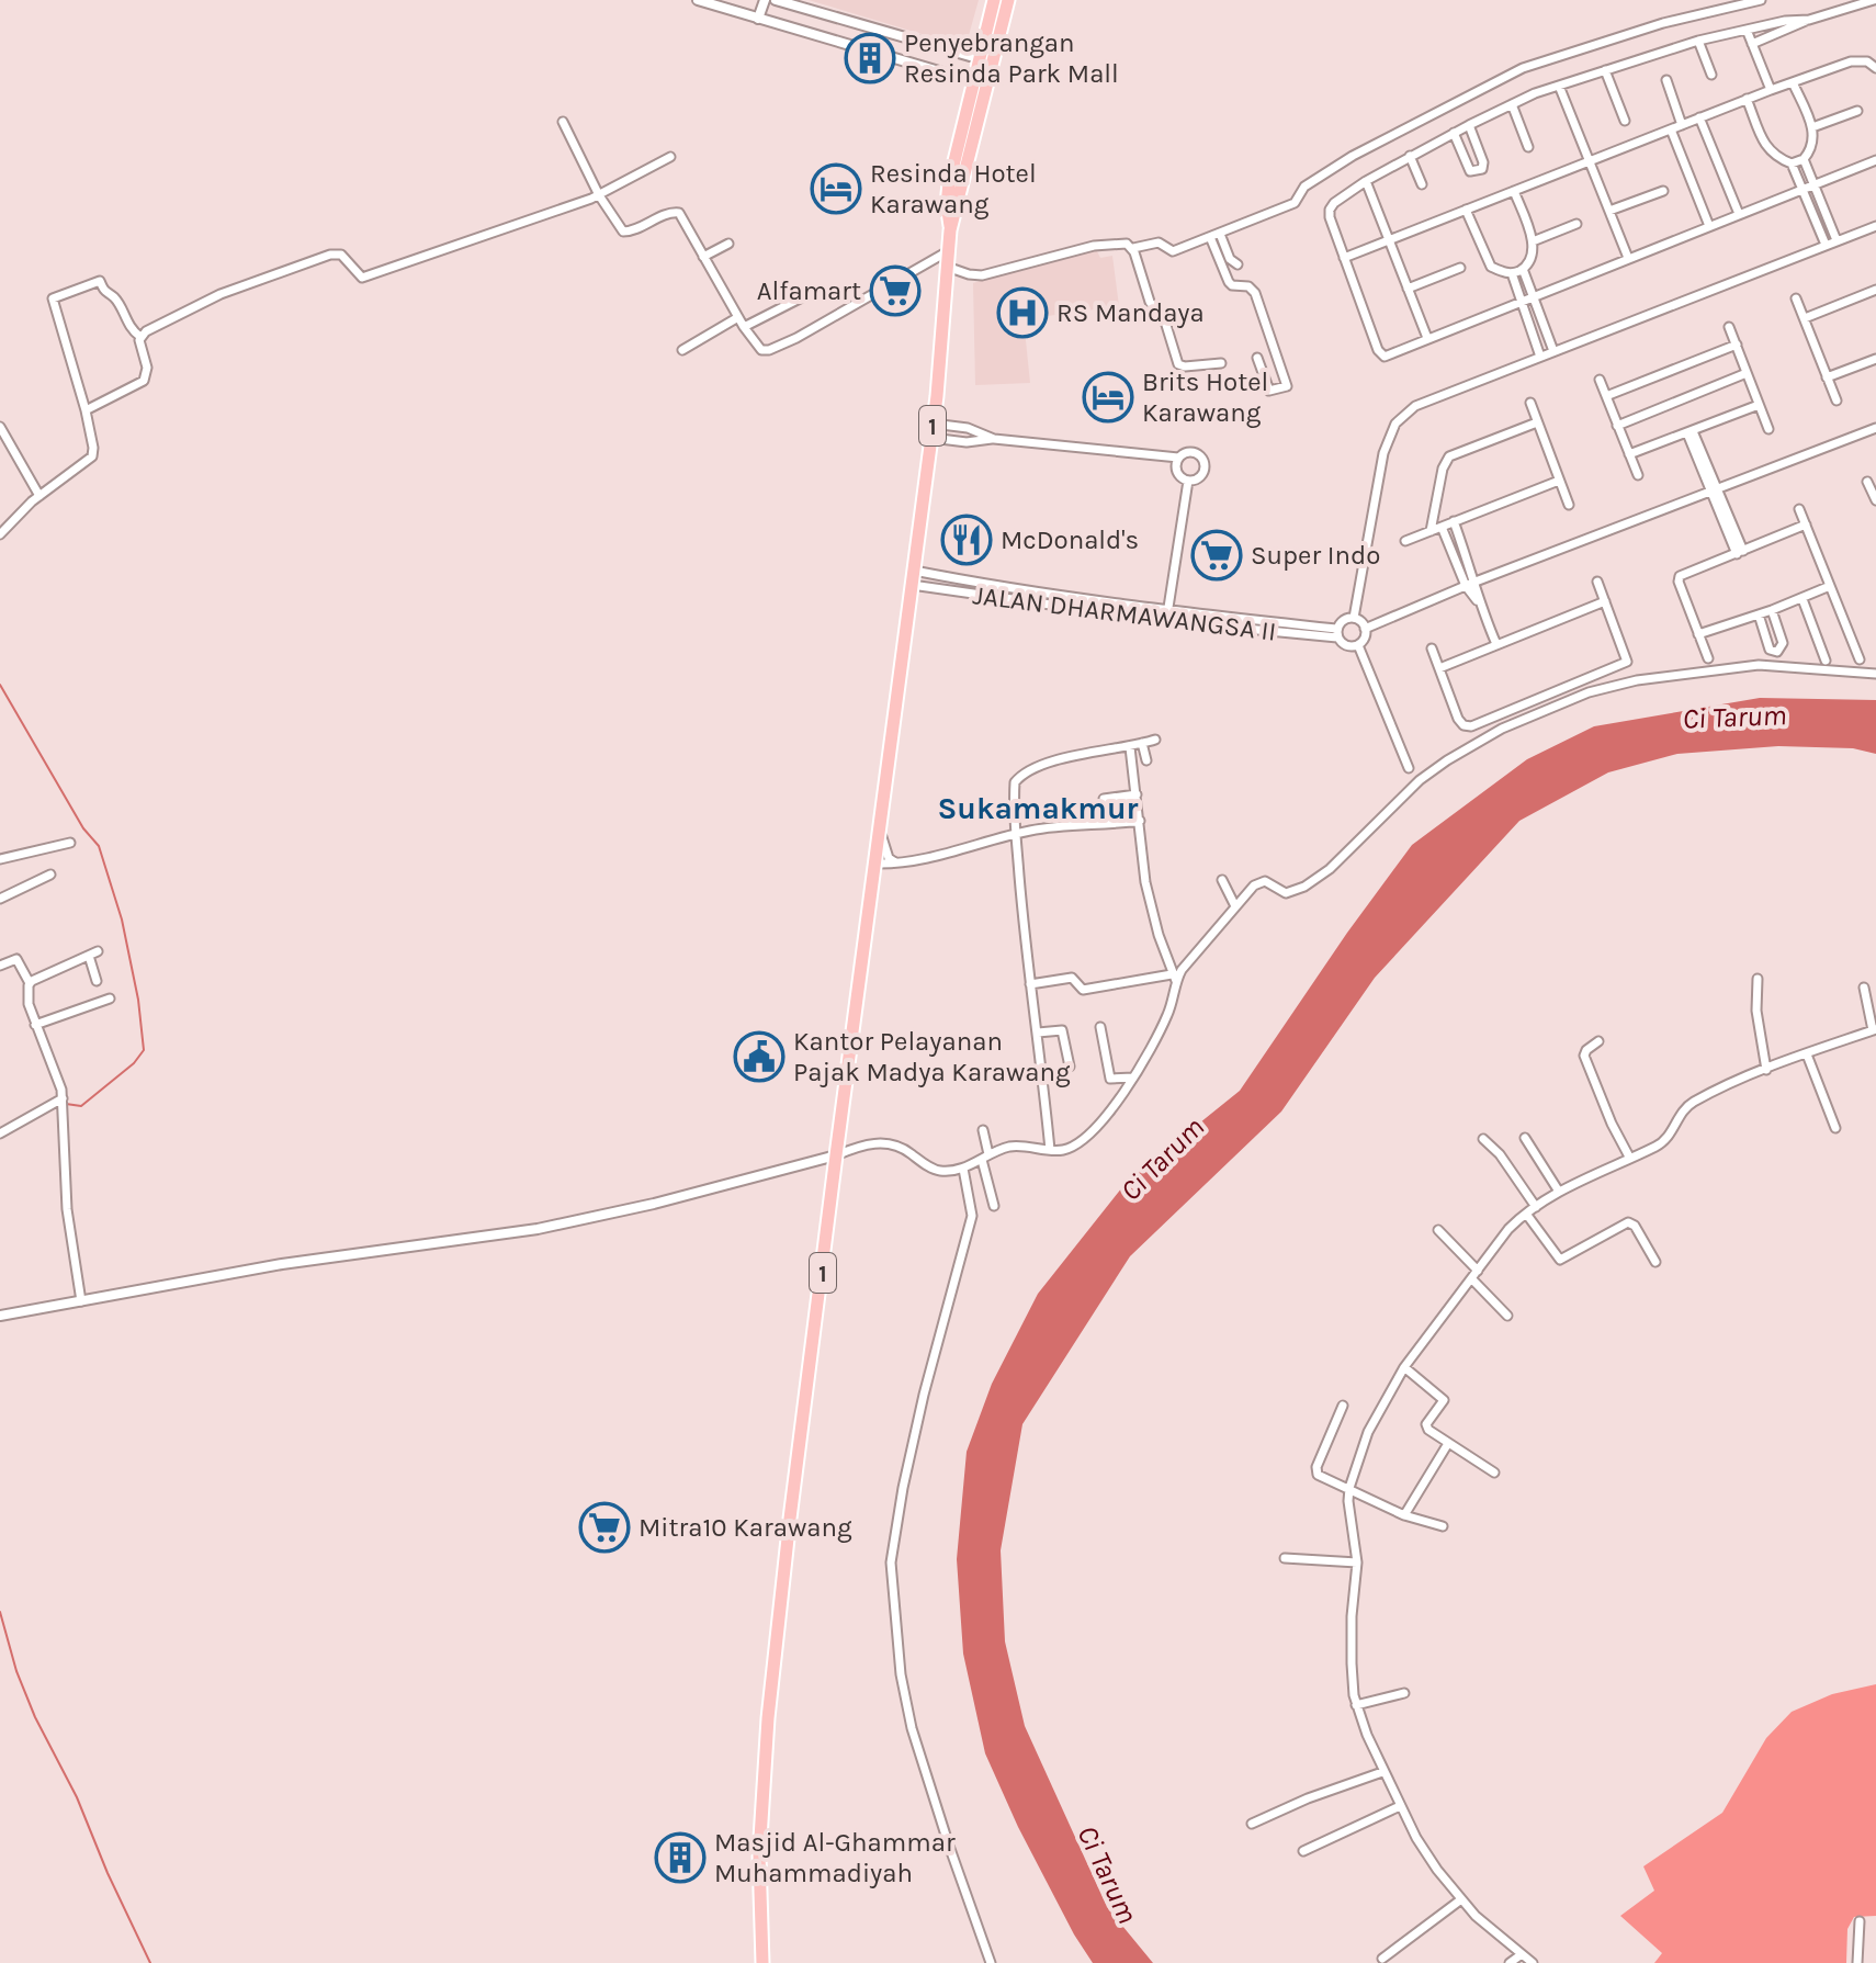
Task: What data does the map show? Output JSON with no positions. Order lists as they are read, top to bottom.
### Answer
{
  "streets": {
    "main road": ["1"],
    "street": ["JALAN DHARMAWANGSA II"]
  },
  "crossings": [
    ["1", "JALAN DHARMAWANGSA II"]
  ],
  "districts": ["Sukamakmur"],
  "water": ["Ci Tarum"],
  "places": {
    "building": ["Penyebrangan Resinda Park Mall", "Masjid Al-Ghammar Muhammadiyah"],
    "hotel": ["Resinda Hotel Karawang", "Brits Hotel Karawang"],
    "supermarket": ["Alfamart", "Super Indo", "Mitra10 Karawang"],
    "hospital": ["RS Mandaya"],
    "restaurant": ["McDonald's"],
    "public building": ["Kantor Pelayanan Pajak Madya Karawang"]
  }
}
